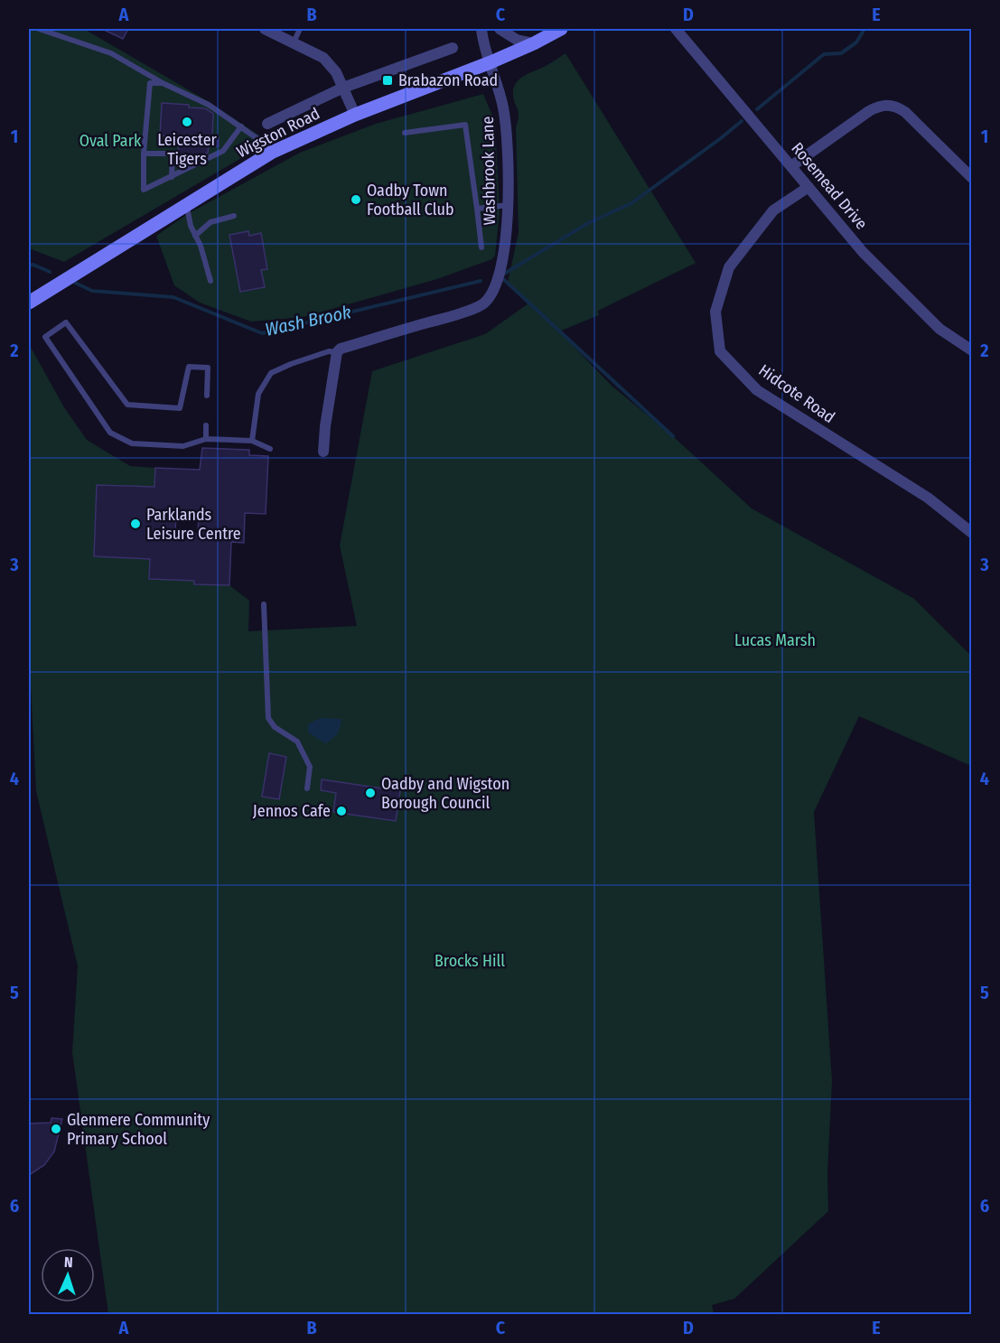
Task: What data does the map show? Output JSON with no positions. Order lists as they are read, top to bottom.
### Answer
{
  "streets": {
    "main road": ["Wigston Road"],
    "street": ["Washbrook Lane", "Rosemead Drive", "Hidcote Road"]
  },
  "crossings": [
    ["Wigston Road", "Washbrook Lane"],
    ["Rosemead Drive", "Hidcote Road"]
  ],
  "water": ["Wash Brook"],
  "parks": ["Oval Park", "Lucas Marsh", "Brocks Hill"],
  "places": {
    "transit": ["Brabazon Road"],
    "other": [
      "Leicester Tigers",
      "Oadby Town Football Club",
      "Parklands Leisure Centre",
      "Oadby and Wigston Borough Council",
      "Jennos Cafe",
      "Glenmere Community Primary School"
    ]
  },
  "north": "top",
  "grid": {
    "columns": [
      "A",
      "B",
      "C",
      "D",
      "E"
    ],
    "rows": [
      "1",
      "2",
      "3",
      "4",
      "5",
      "6"
    ]
  }
}
